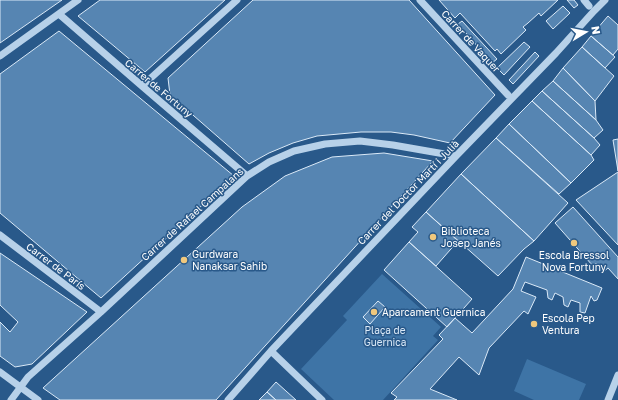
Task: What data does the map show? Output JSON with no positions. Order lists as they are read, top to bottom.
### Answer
{
  "streets": {
    "street": [
      "Carrer de Vaquer",
      "Carrer de Fortuny",
      "Carrer del Doctor Martí i Julià",
      "Carrer de Rafael Campalans",
      "Carrer de París"
    ]
  },
  "crossings": [
    ["Carrer de Fortuny", "Carrer de Rafael Campalans"],
    ["Carrer del Doctor Martí i Julià", "Carrer de Rafael Campalans"],
    ["Carrer de Rafael Campalans", "Carrer de París"]
  ],
  "parks": ["Plaça de Guernica"],
  "places": [
    "Biblioteca Josep Janés",
    "Escola Bressol Nova Fortuny",
    "Gurdwara Nanaksar Sahib",
    "Aparcament Guernica",
    "Escola Pep Ventura"
  ],
  "north": "right"
}
